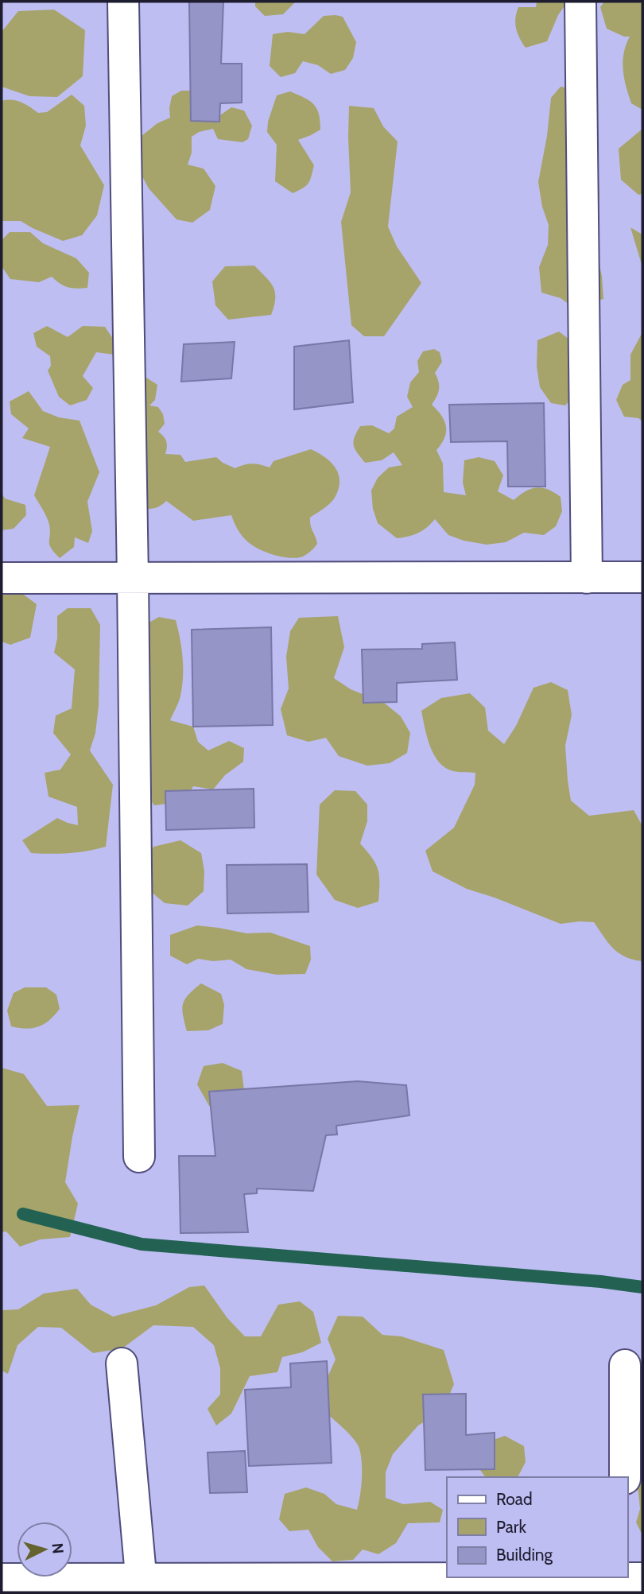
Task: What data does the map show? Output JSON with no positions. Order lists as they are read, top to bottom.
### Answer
{
  "legend": ["Road", "Park", "Building"],
  "north": "right"
}
